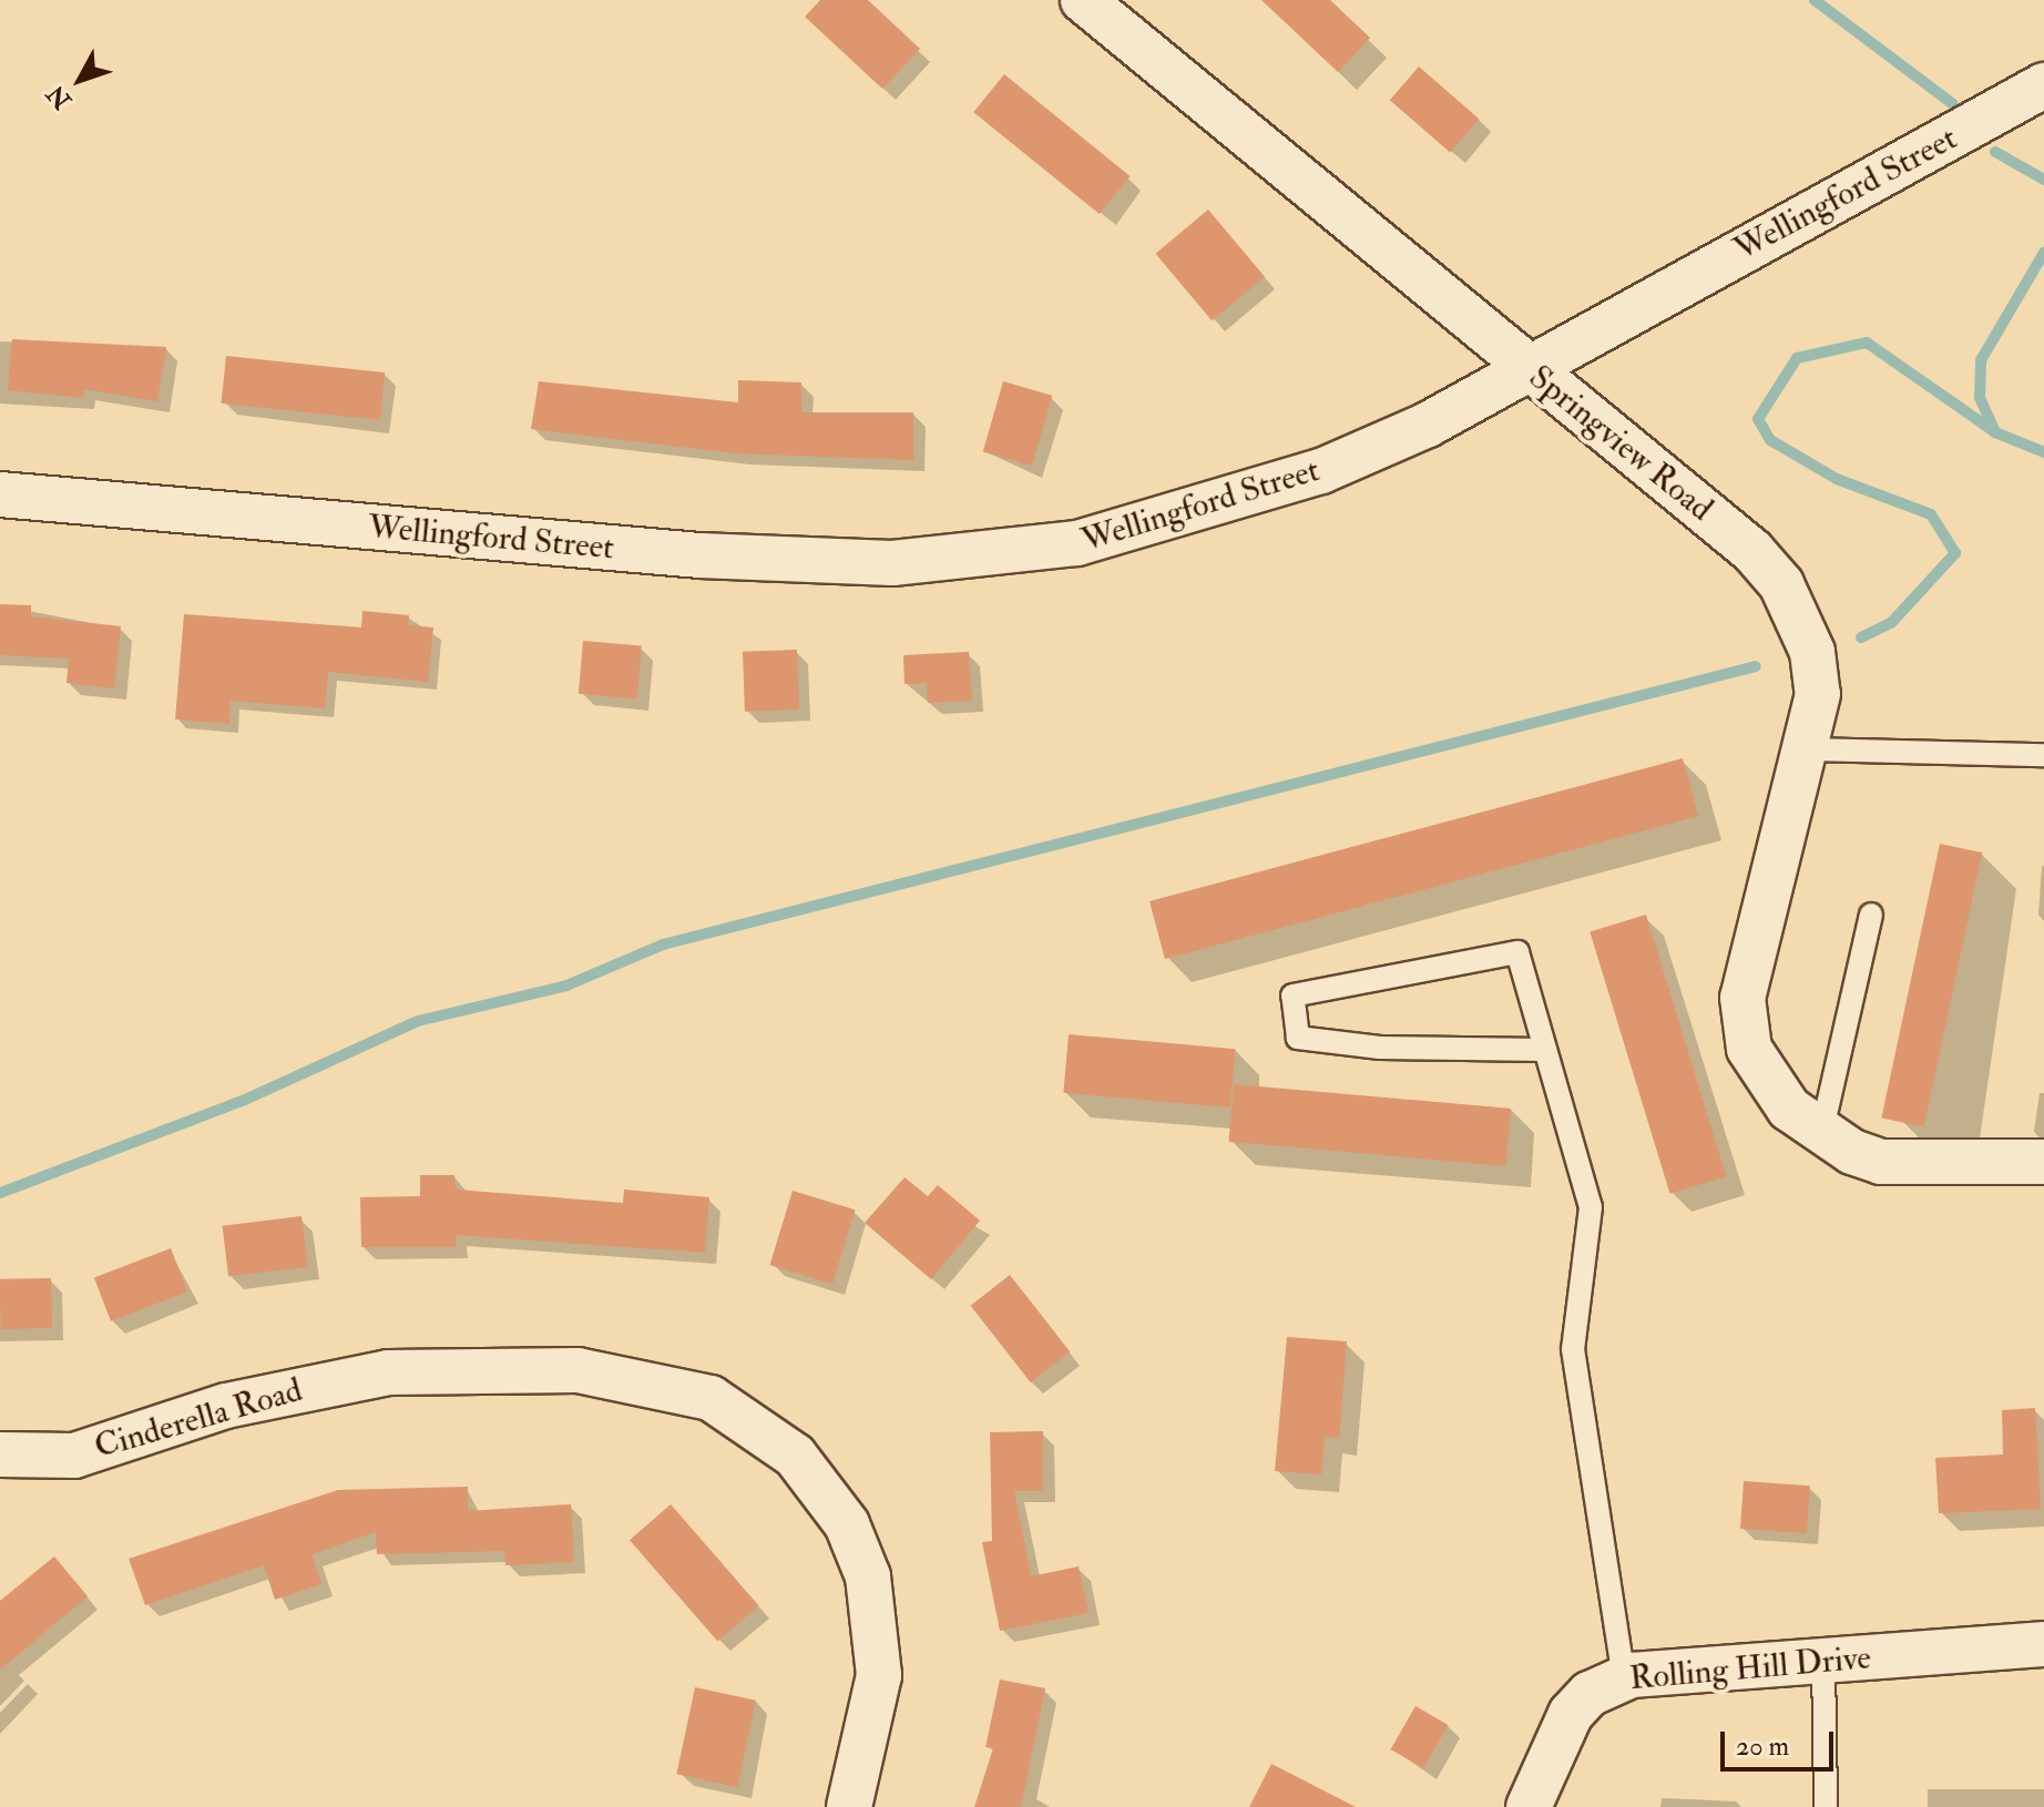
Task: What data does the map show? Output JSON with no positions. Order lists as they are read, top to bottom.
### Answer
{
  "streets": {
    "street": [
      "Wellingford Street",
      "Springview Road",
      "Cinderella Road",
      "Rolling Hill Drive"
    ]
  },
  "crossings": [
    ["Wellingford Street", "Springview Road"]
  ],
  "scale_bar": "20 m",
  "north": "bottom left"
}
